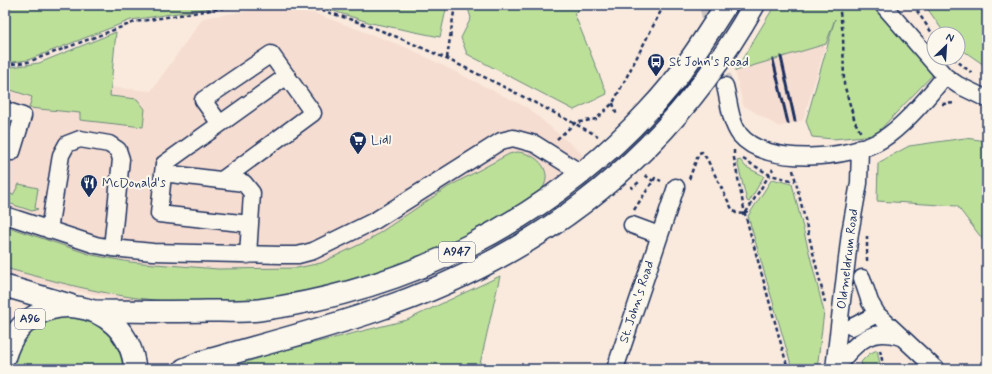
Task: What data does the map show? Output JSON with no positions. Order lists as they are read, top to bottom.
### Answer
{
  "streets": {
    "main road": ["A947", "A96"],
    "street": ["Oldmeldrum Road", "St. John's Road"]
  },
  "crossings": [
    ["A947", "A96"]
  ],
  "places": {
    "bus stop": ["St John's Road"],
    "supermarket": ["Lidl"],
    "restaurant": ["McDonald's"]
  },
  "north": "top right"
}
